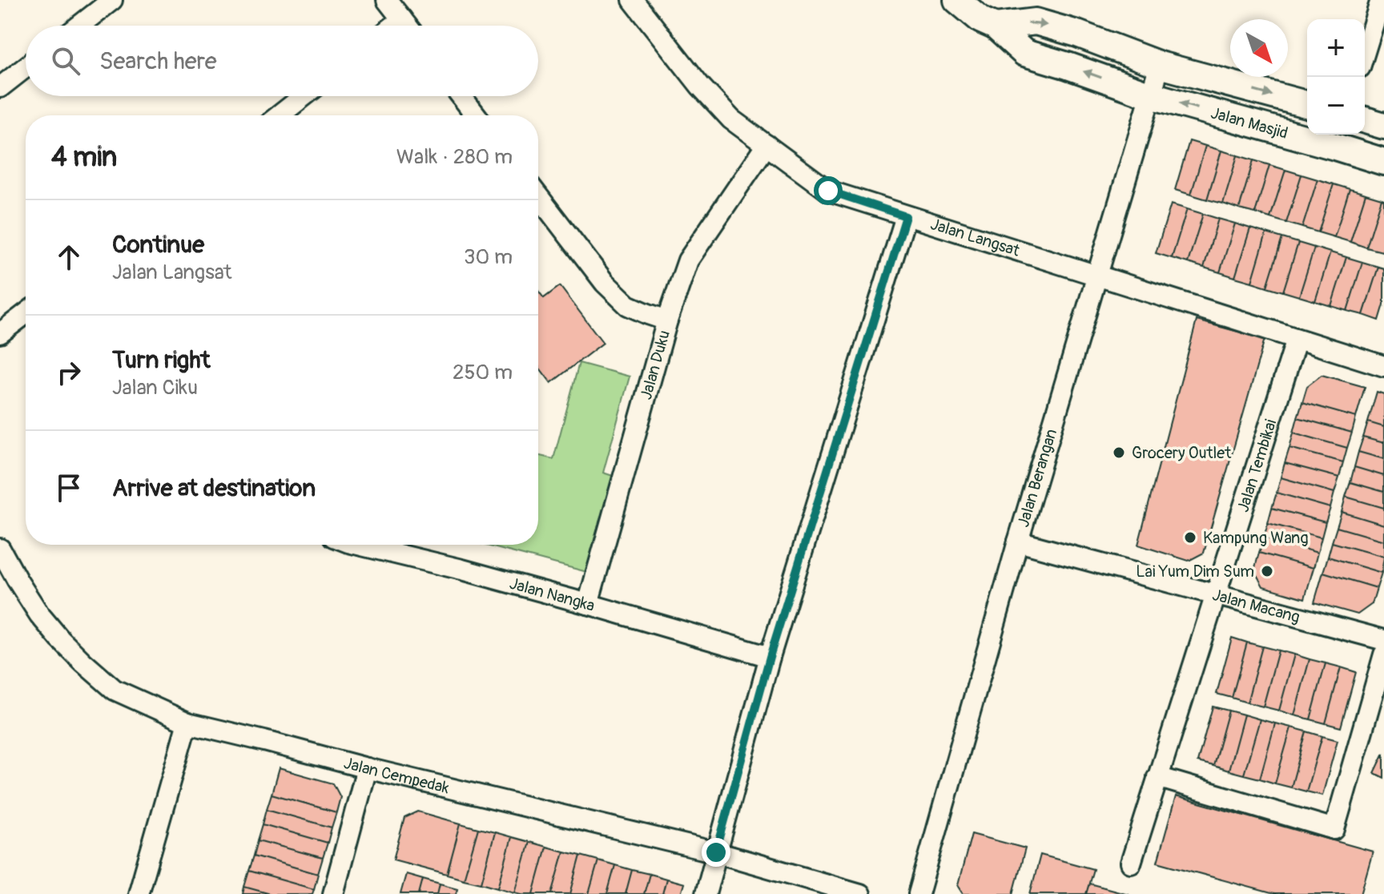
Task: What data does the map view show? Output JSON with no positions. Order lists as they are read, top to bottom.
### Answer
{
  "streets": {
    "main road": ["Jalan Masjid"],
    "street": [
      "Jalan Langsat",
      "Jalan Duku",
      "Jalan Tembikai",
      "Jalan Berangan",
      "Jalan Nangka",
      "Jalan Macang",
      "Jalan Cempedak"
    ]
  },
  "crossings": [
    ["Jalan Masjid", "Jalan Berangan"],
    ["Jalan Langsat", "Jalan Duku"],
    ["Jalan Langsat", "Jalan Tembikai"],
    ["Jalan Langsat", "Jalan Berangan"],
    ["Jalan Duku", "Jalan Nangka"],
    ["Jalan Tembikai", "Jalan Macang"],
    ["Jalan Berangan", "Jalan Macang"]
  ],
  "places": ["Grocery Outlet", "Kampung Wang", "Lai Yum Dim Sum"],
  "north": "bottom right",
  "page": {
    "map_buttons": ["+", "−"],
    "search": "Search here",
    "heading": ["4 min", "Walk · 280 m"],
    "list": [
      ["Continue", "Jalan Langsat", "30 m"],
      ["Turn right", "Jalan Ciku", "250 m"],
      "Arrive at destination"
    ]
  }
}
